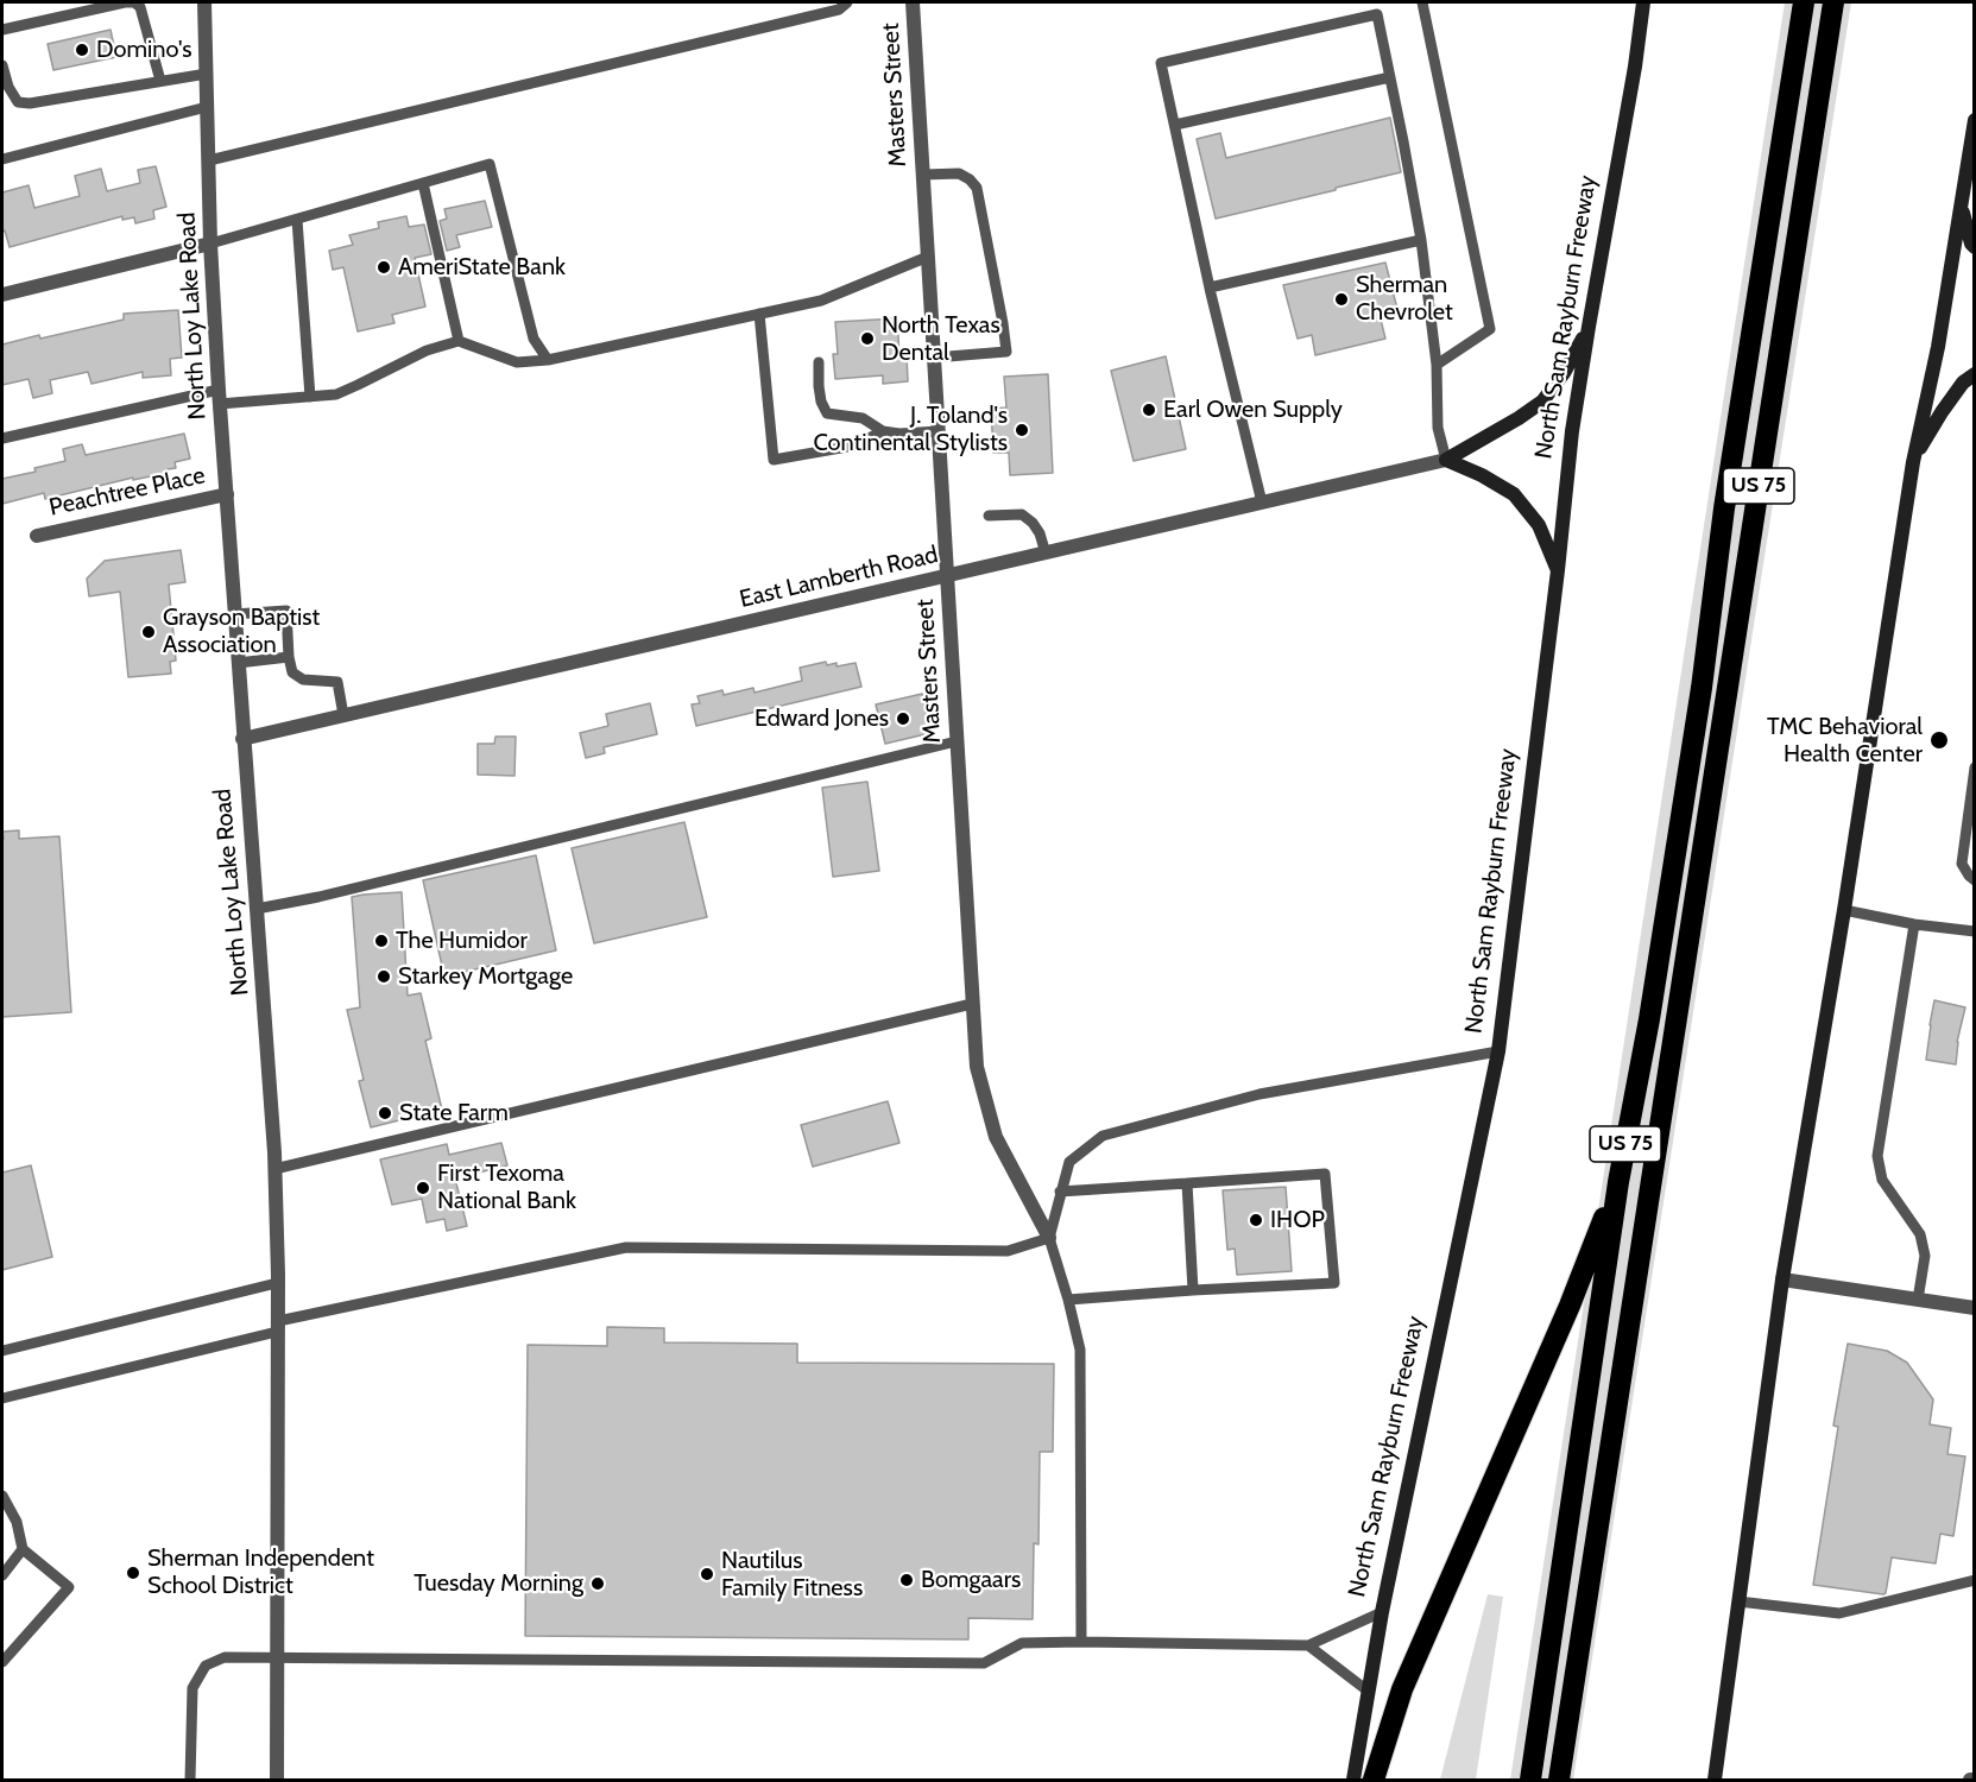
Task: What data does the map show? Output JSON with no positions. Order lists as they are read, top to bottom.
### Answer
{
  "streets": {
    "highway": ["US 75"],
    "main road": ["North Sam Rayburn Freeway"],
    "street": [
      "Masters Street",
      "North Loy Lake Road",
      "Peachtree Place",
      "East Lamberth Road"
    ]
  },
  "crossings": [
    ["Masters Street", "East Lamberth Road"],
    ["North Loy Lake Road", "Peachtree Place"],
    ["North Loy Lake Road", "East Lamberth Road"]
  ],
  "places": [
    "Domino's",
    "AmeriState Bank",
    "Sherman Chevrolet",
    "North Texas Dental",
    "Earl Owen Supply",
    "J. Toland's Continental Stylists",
    "Grayson Baptist Association",
    "Edward Jones",
    "TMC Behavioral Health Center",
    "The Humidor",
    "Starkey Mortgage",
    "State Farm",
    "First Texoma National Bank",
    "IHOP",
    "Sherman Independent School District",
    "Nautilus Family Fitness",
    "Bomgaars",
    "Tuesday Morning"
  ]
}
